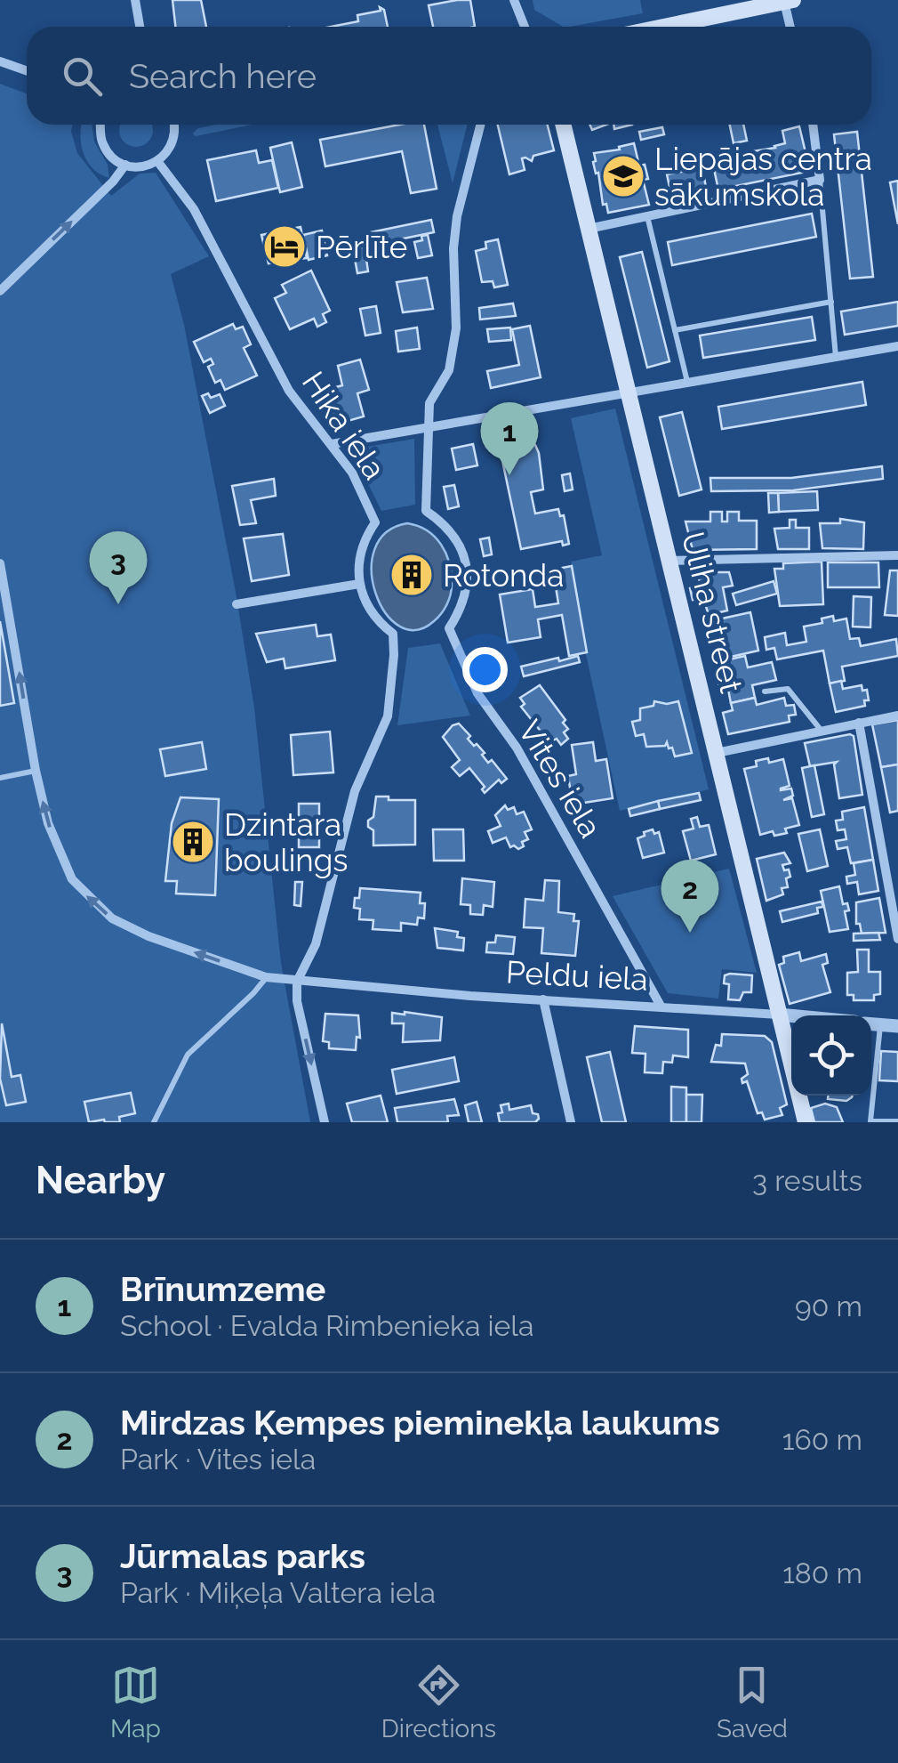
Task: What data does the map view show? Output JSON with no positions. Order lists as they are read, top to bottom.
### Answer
{
  "streets": {
    "main road": ["Uliha street"],
    "street": ["Hika iela", "Vites iela", "Peldu iela"]
  },
  "crossings": [
    ["Uliha street", "Peldu iela"],
    ["Vites iela", "Peldu iela"]
  ],
  "one_way": ["Peldu iela"],
  "places": {
    "school or university": ["Liepājas centra sākumskola"],
    "hotel": ["Pērlīte"],
    "building": ["Rotonda", "Dzintara boulings"]
  },
  "page": {
    "search": "Search here",
    "pins": ["1", "3", "2"],
    "heading": ["Nearby", "3 results"],
    "list": [
      {
        "mark": "1",
        "name": "Brīnumzeme",
        "note": "School · Evalda Rimbenieka iela",
        "value": "90 m"
      },
      {
        "mark": "2",
        "name": "Mirdzas Ķempes pieminekļa laukums",
        "note": "Park · Vites iela",
        "value": "160 m"
      },
      {
        "mark": "3",
        "name": "Jūrmalas parks",
        "note": "Park · Miķeļa Valtera iela",
        "value": "180 m"
      }
    ],
    "nav": ["Map", "Directions", "Saved"]
  }
}
